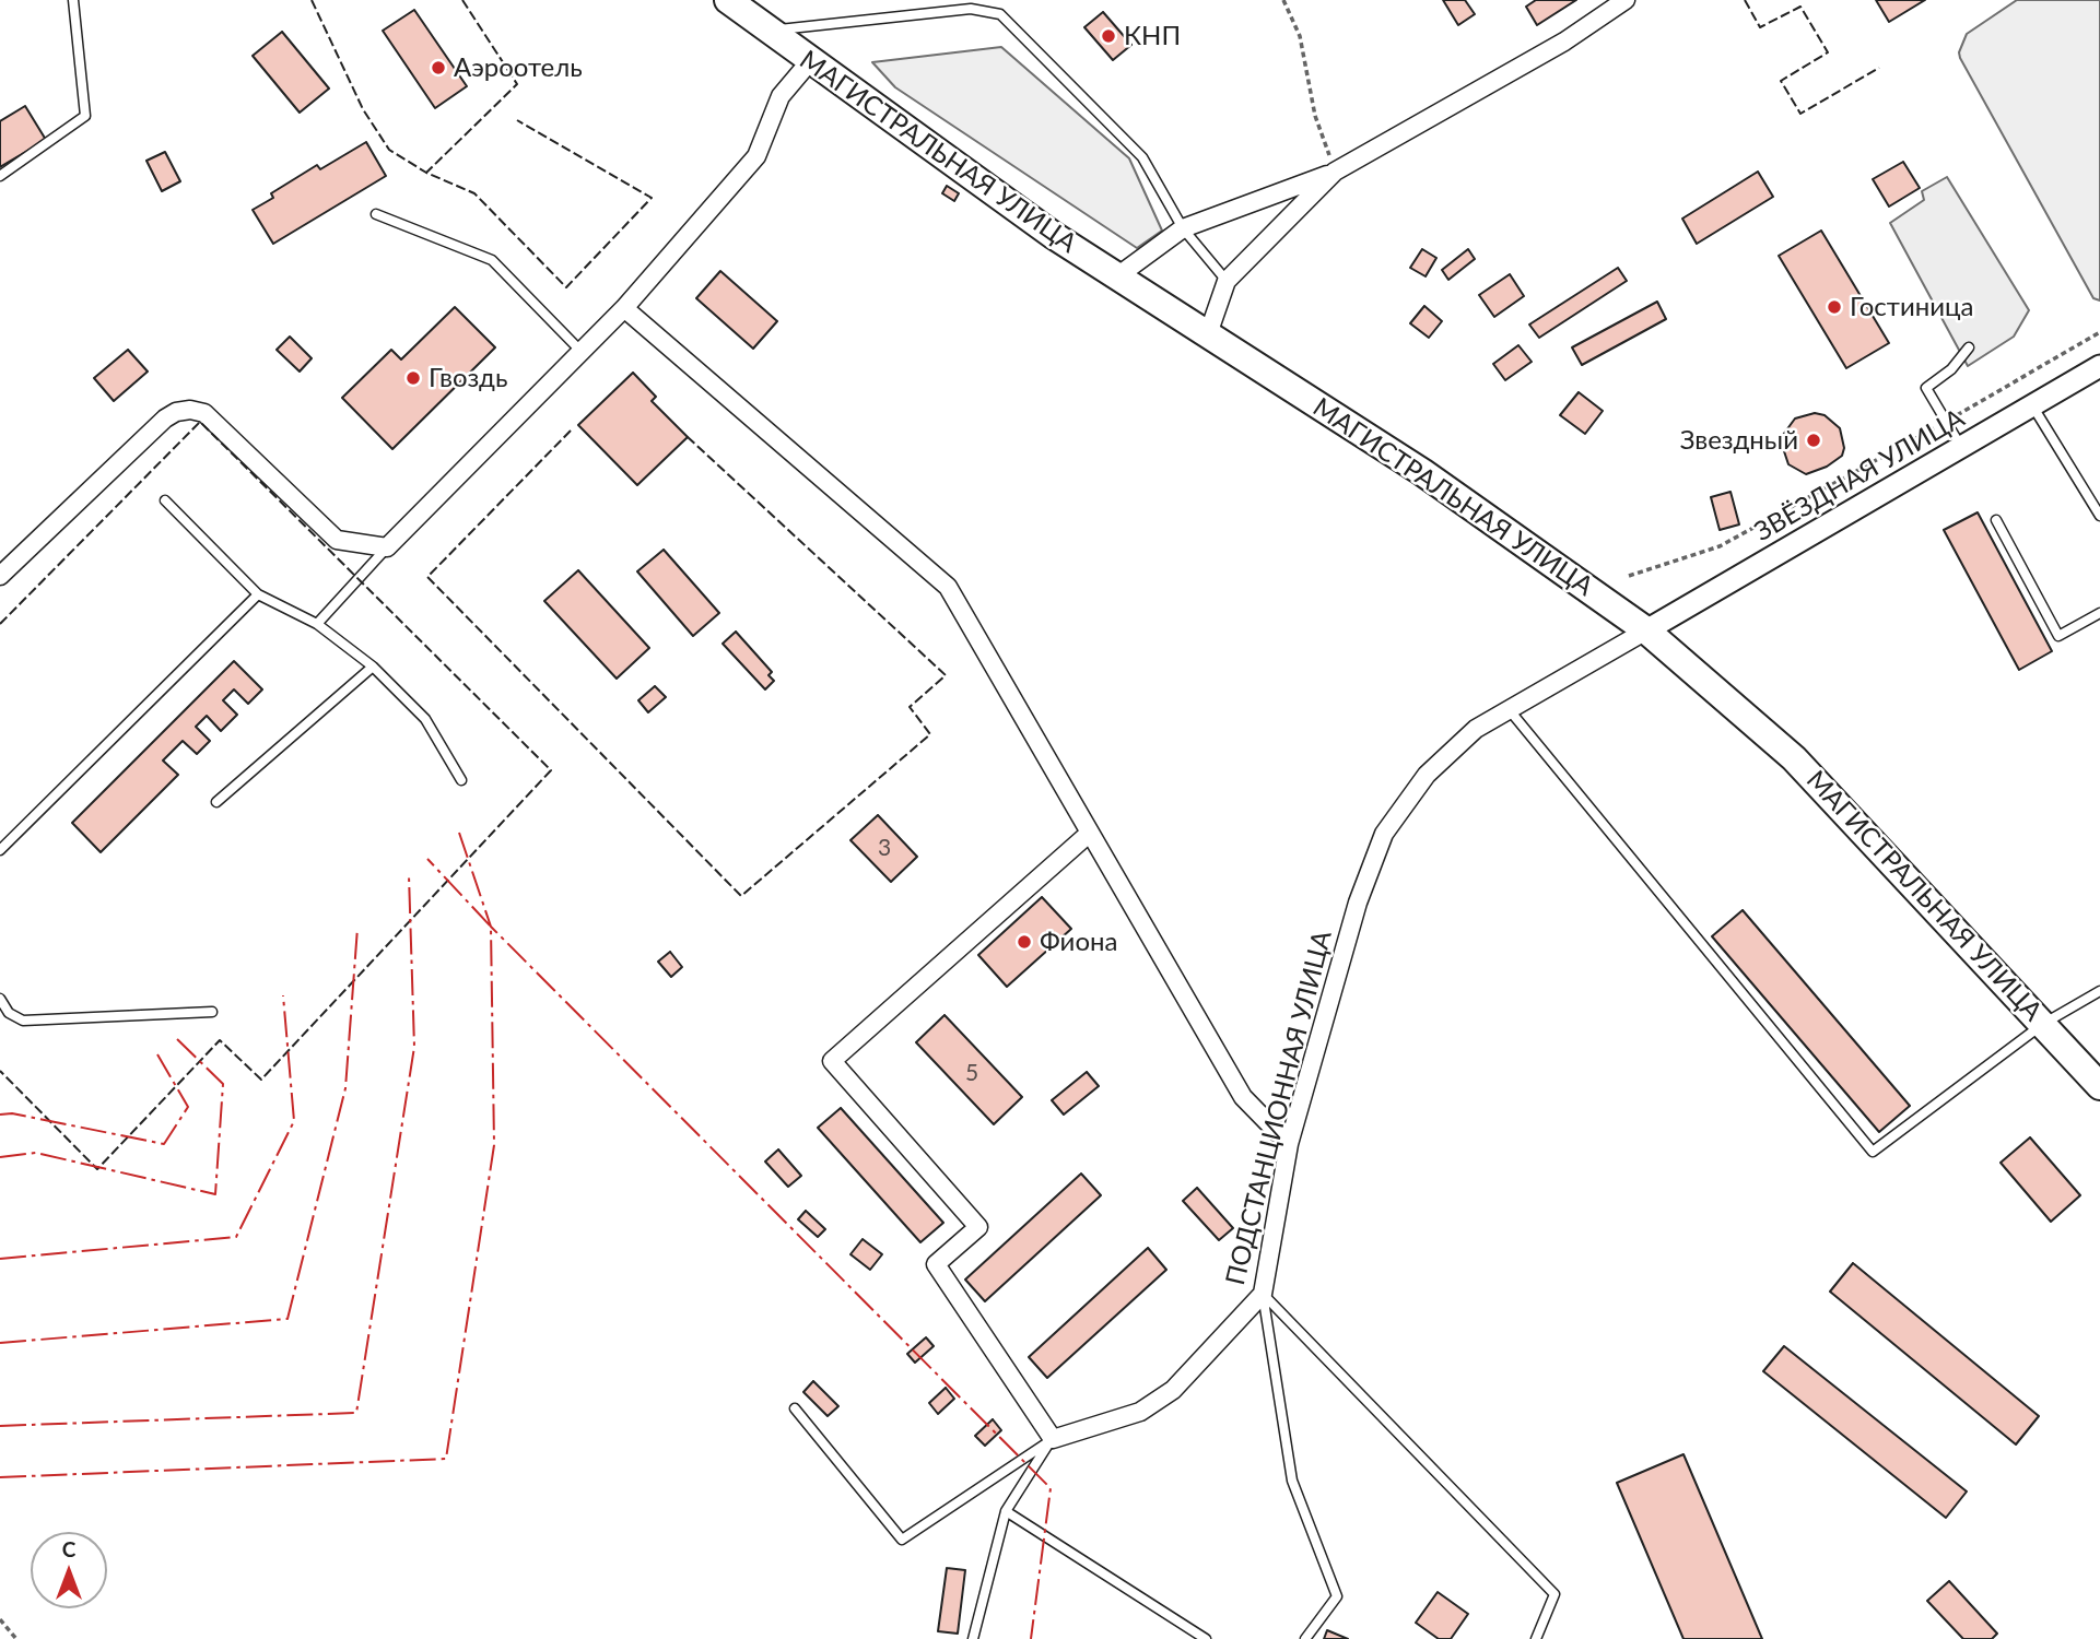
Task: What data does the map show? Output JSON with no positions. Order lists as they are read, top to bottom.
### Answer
{
  "streets": {
    "main road": ["МАГИСТРАЛЬНАЯ УЛИЦА"],
    "street": ["ЗВЁЗДНАЯ УЛИЦА", "ПОДСТАНЦИОННАЯ УЛИЦА"]
  },
  "crossings": [
    ["МАГИСТРАЛЬНАЯ УЛИЦА", "ЗВЁЗДНАЯ УЛИЦА"],
    ["МАГИСТРАЛЬНАЯ УЛИЦА", "ПОДСТАНЦИОННАЯ УЛИЦА"],
    ["ЗВЁЗДНАЯ УЛИЦА", "ПОДСТАНЦИОННАЯ УЛИЦА"]
  ],
  "places": [
    "КНП",
    "Аэроотель",
    "Гостиница",
    "Гвоздь",
    "Звездный",
    "Фиона"
  ],
  "house_numbers": ["3", "5"],
  "north": "top"
}
